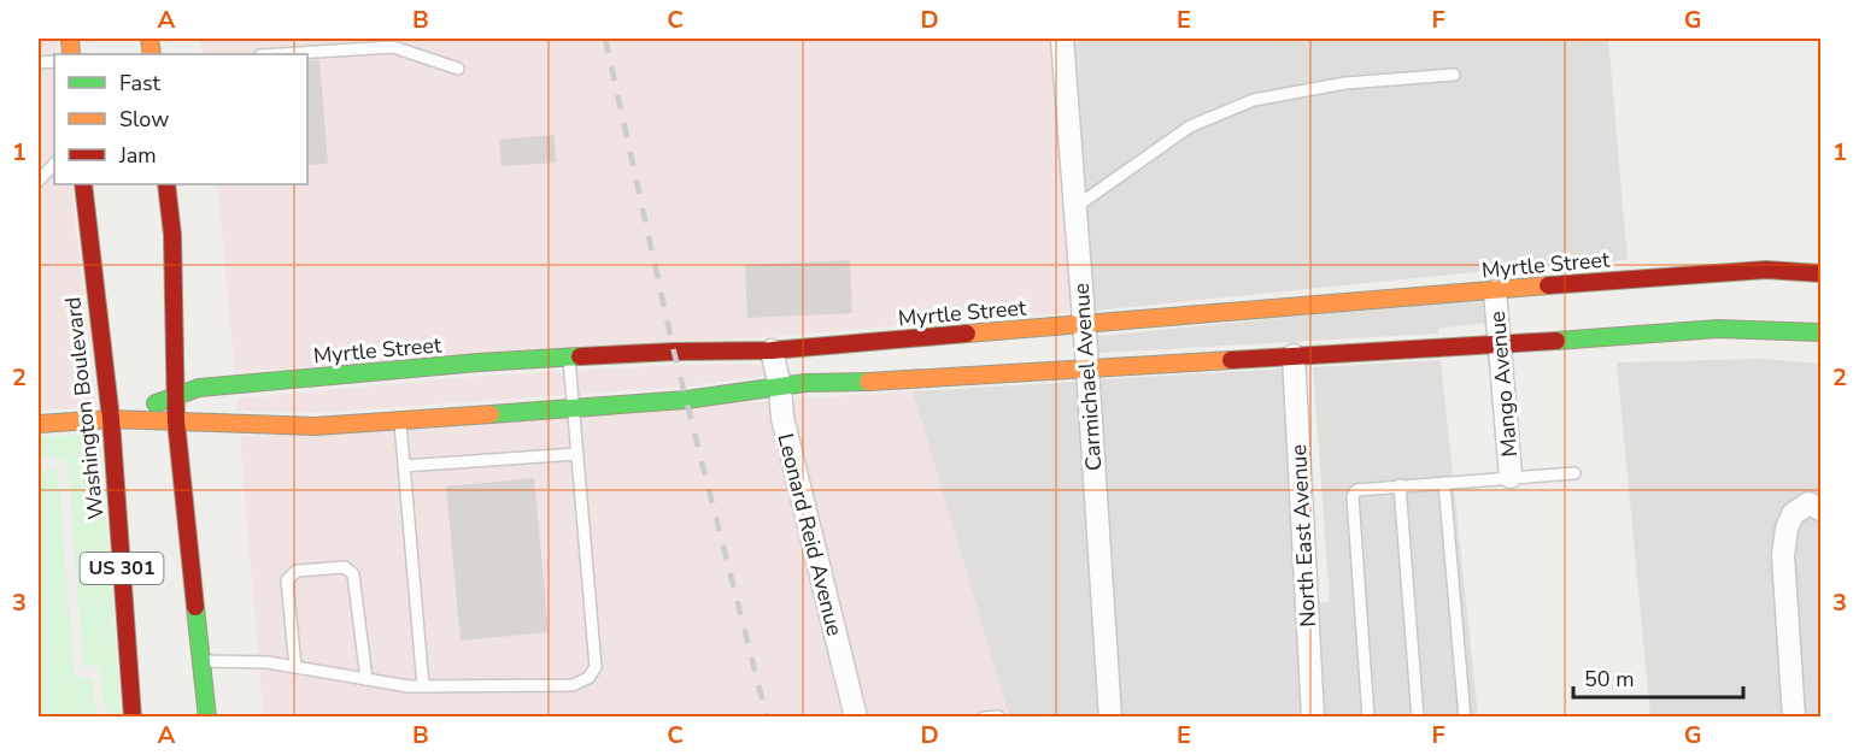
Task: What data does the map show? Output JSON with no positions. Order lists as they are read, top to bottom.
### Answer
{
  "streets": {
    "street": [
      "Myrtle Street",
      "Carmichael Avenue",
      "Mango Avenue",
      "Washington Boulevard",
      "Leonard Reid Avenue",
      "North East Avenue",
      "US 301"
    ]
  },
  "crossings": [
    ["Myrtle Street", "Carmichael Avenue"],
    ["Myrtle Street", "Mango Avenue"],
    ["Myrtle Street", "Washington Boulevard"],
    ["Myrtle Street", "Leonard Reid Avenue"],
    ["Myrtle Street", "North East Avenue"],
    ["Myrtle Street", "US 301"]
  ],
  "legend": ["Fast", "Slow", "Jam"],
  "scale_bar": "50 m",
  "grid": {
    "columns": [
      "A",
      "B",
      "C",
      "D",
      "E",
      "F",
      "G"
    ],
    "rows": ["1", "2", "3"]
  }
}
